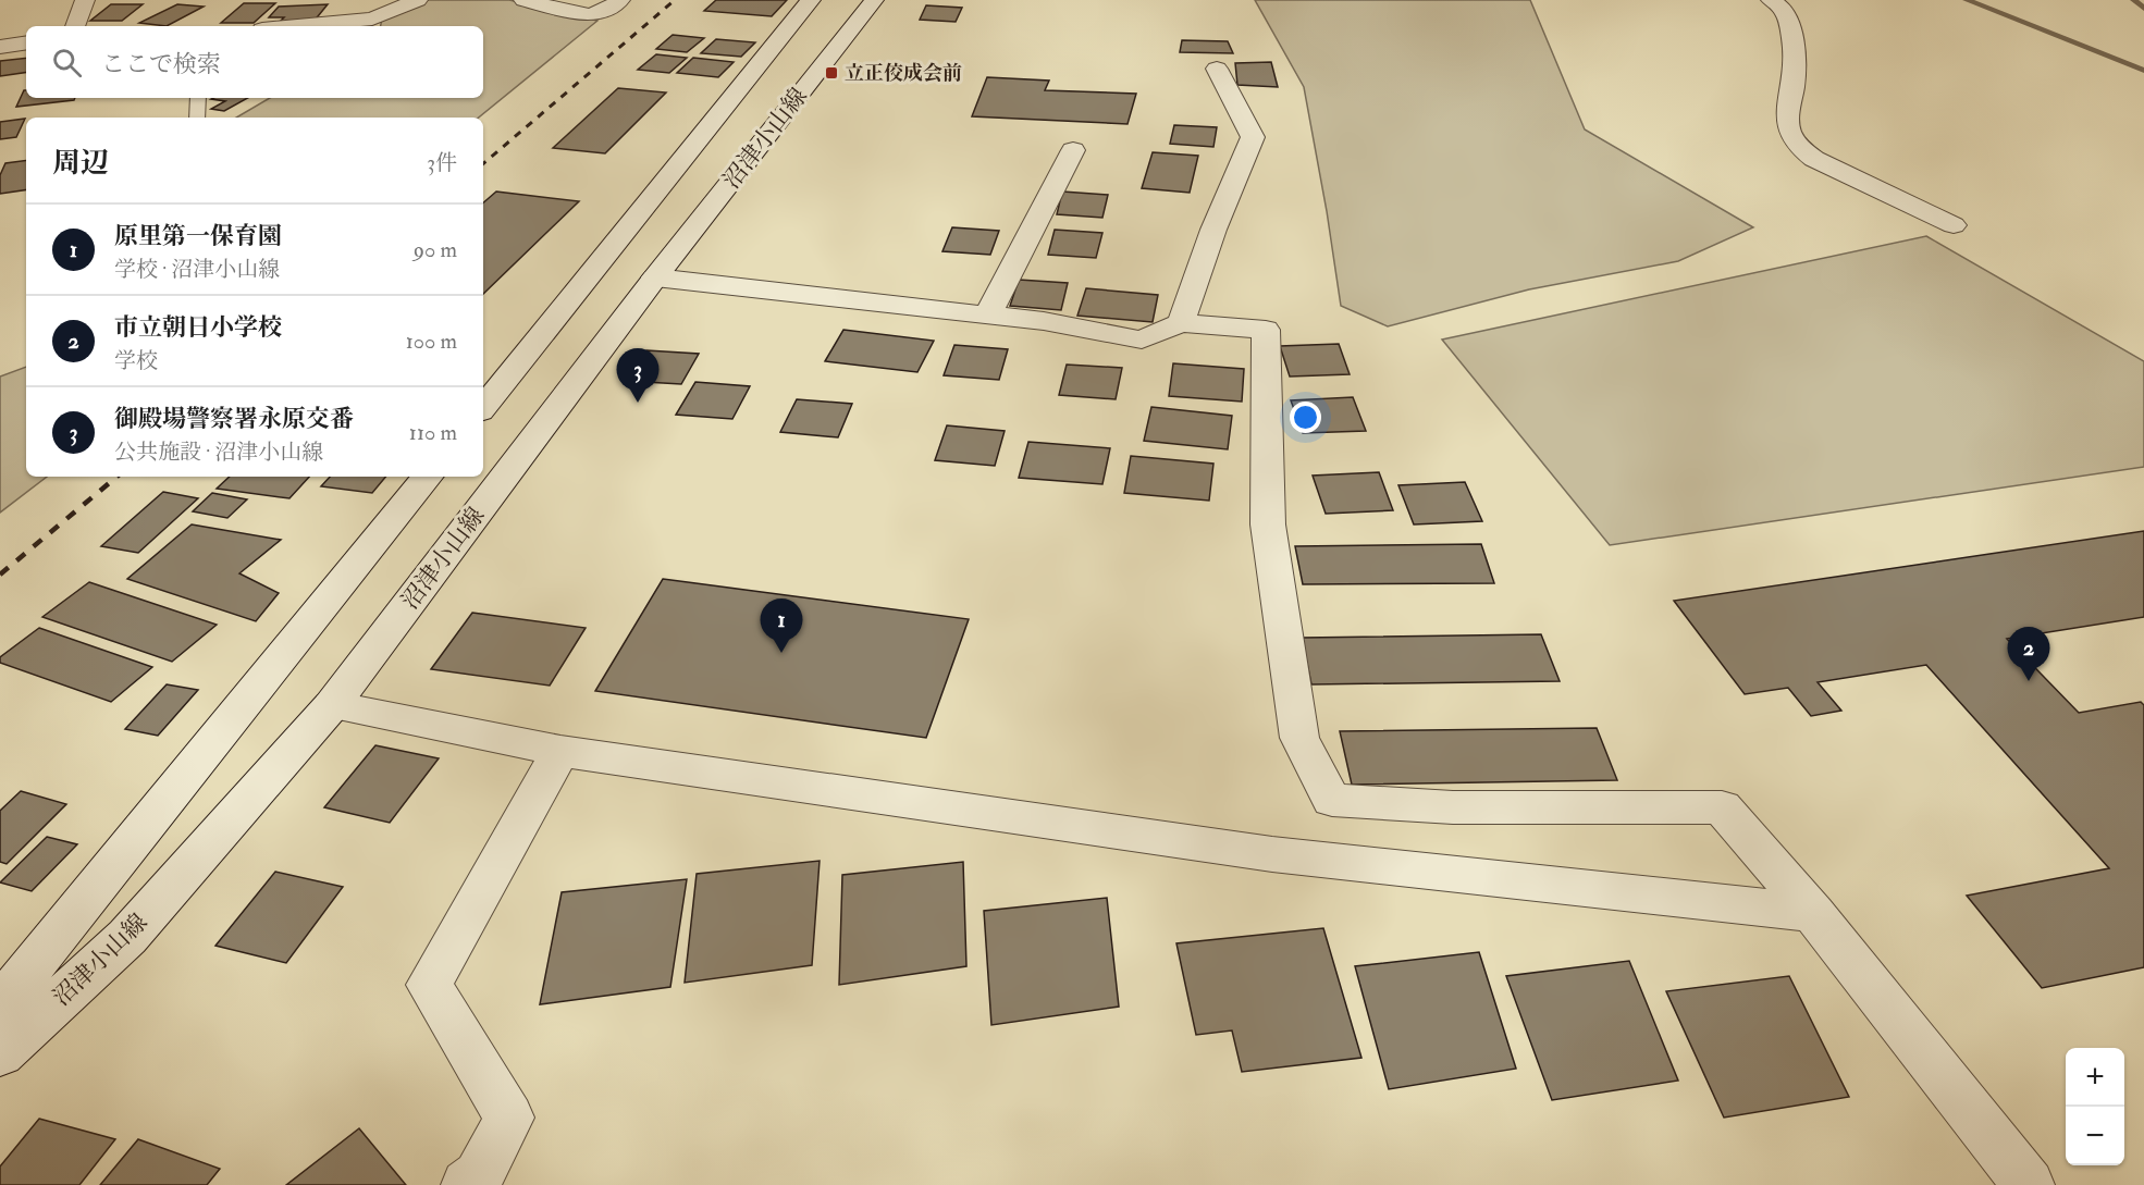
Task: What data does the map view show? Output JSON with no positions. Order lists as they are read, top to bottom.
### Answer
{
  "streets": {
    "street": ["沼津小山線"]
  },
  "places": {
    "transit": ["立正佼成会前"]
  },
  "page": {
    "search": "ここで検索",
    "heading": ["周辺", "3件"],
    "list": [
      {
        "mark": "1",
        "name": "原里第一保育園",
        "note": "学校 · 沼津小山線",
        "value": "90 m"
      },
      {
        "mark": "2",
        "name": "市立朝日小学校",
        "note": "学校",
        "value": "100 m"
      },
      {
        "mark": "3",
        "name": "御殿場警察署永原交番",
        "note": "公共施設 · 沼津小山線",
        "value": "110 m"
      }
    ],
    "pins": ["3", "1", "2"],
    "map_buttons": ["+", "−"]
  }
}
